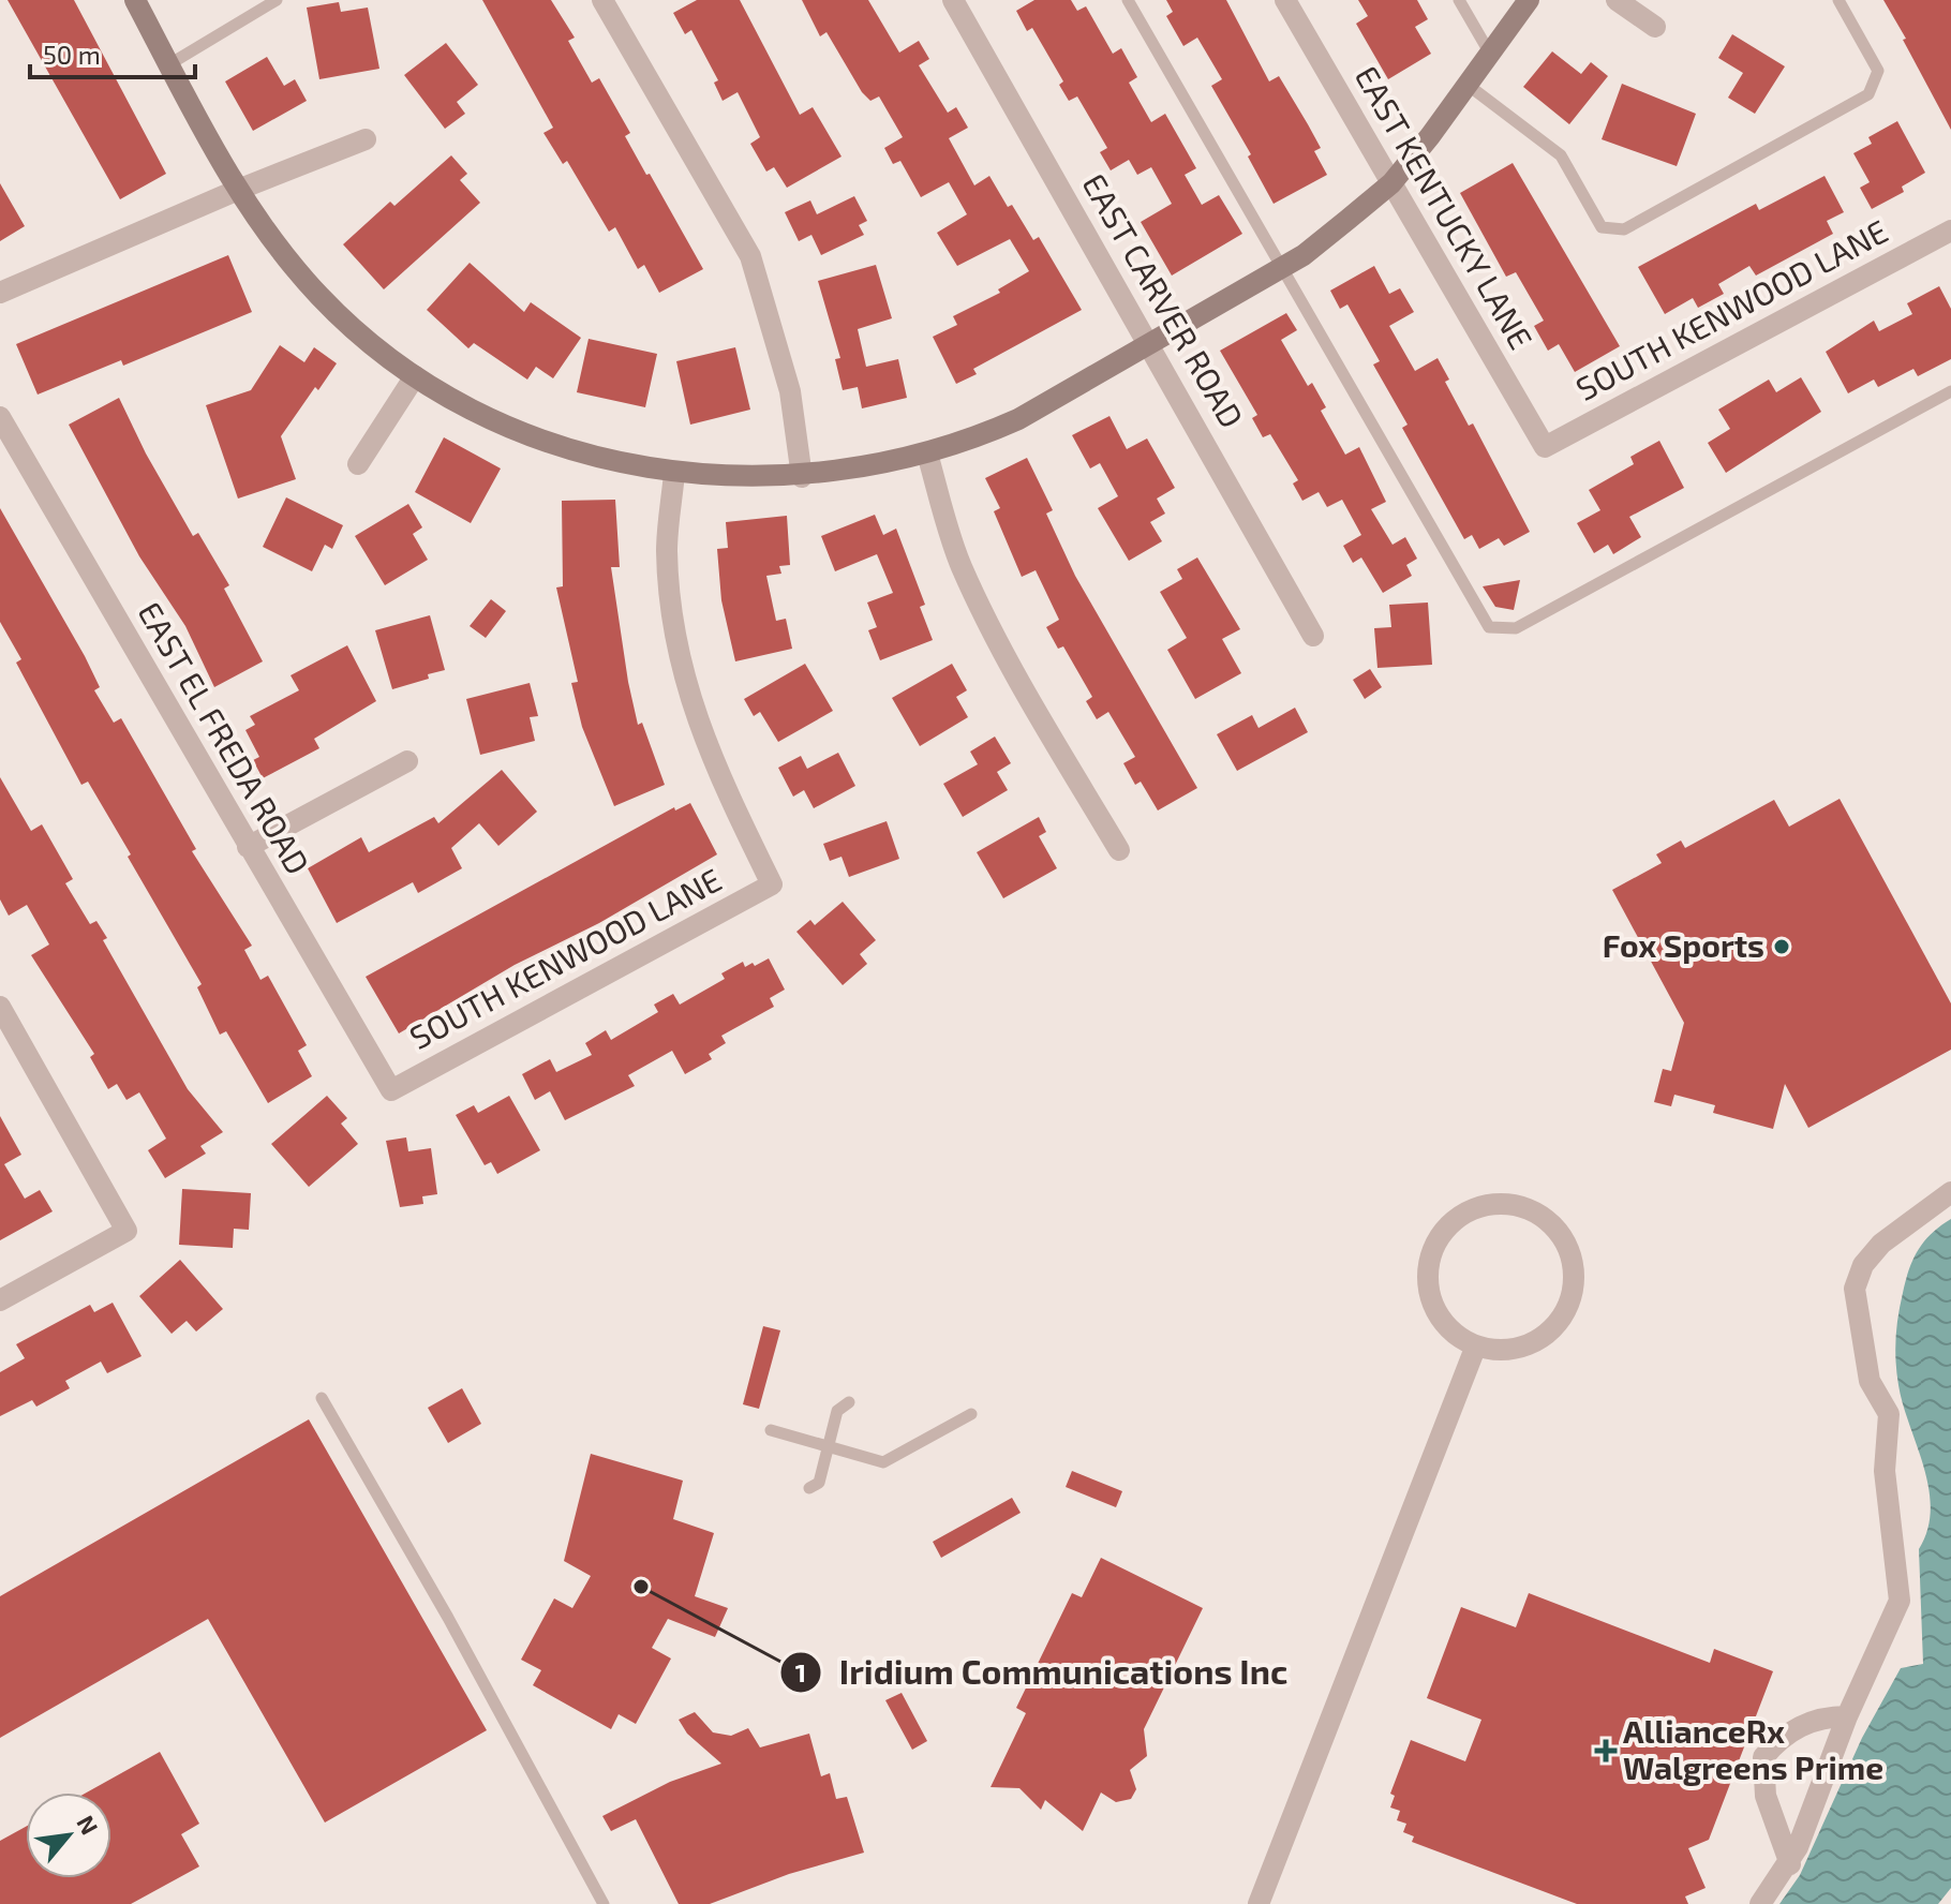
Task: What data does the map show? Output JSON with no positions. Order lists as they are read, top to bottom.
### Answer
{
  "streets": {
    "street": [
      "EAST KENTUCKY LANE",
      "EAST CARVER ROAD",
      "SOUTH KENWOOD LANE",
      "EAST EL FREDA ROAD"
    ]
  },
  "crossings": [
    ["EAST KENTUCKY LANE", "SOUTH KENWOOD LANE"],
    ["SOUTH KENWOOD LANE", "EAST EL FREDA ROAD"]
  ],
  "places": {
    "other": ["Fox Sports", "Iridium Communications Inc"],
    "health": ["AllianceRx Walgreens Prime"]
  },
  "scale_bar": "50 m",
  "north": "top right"
}
